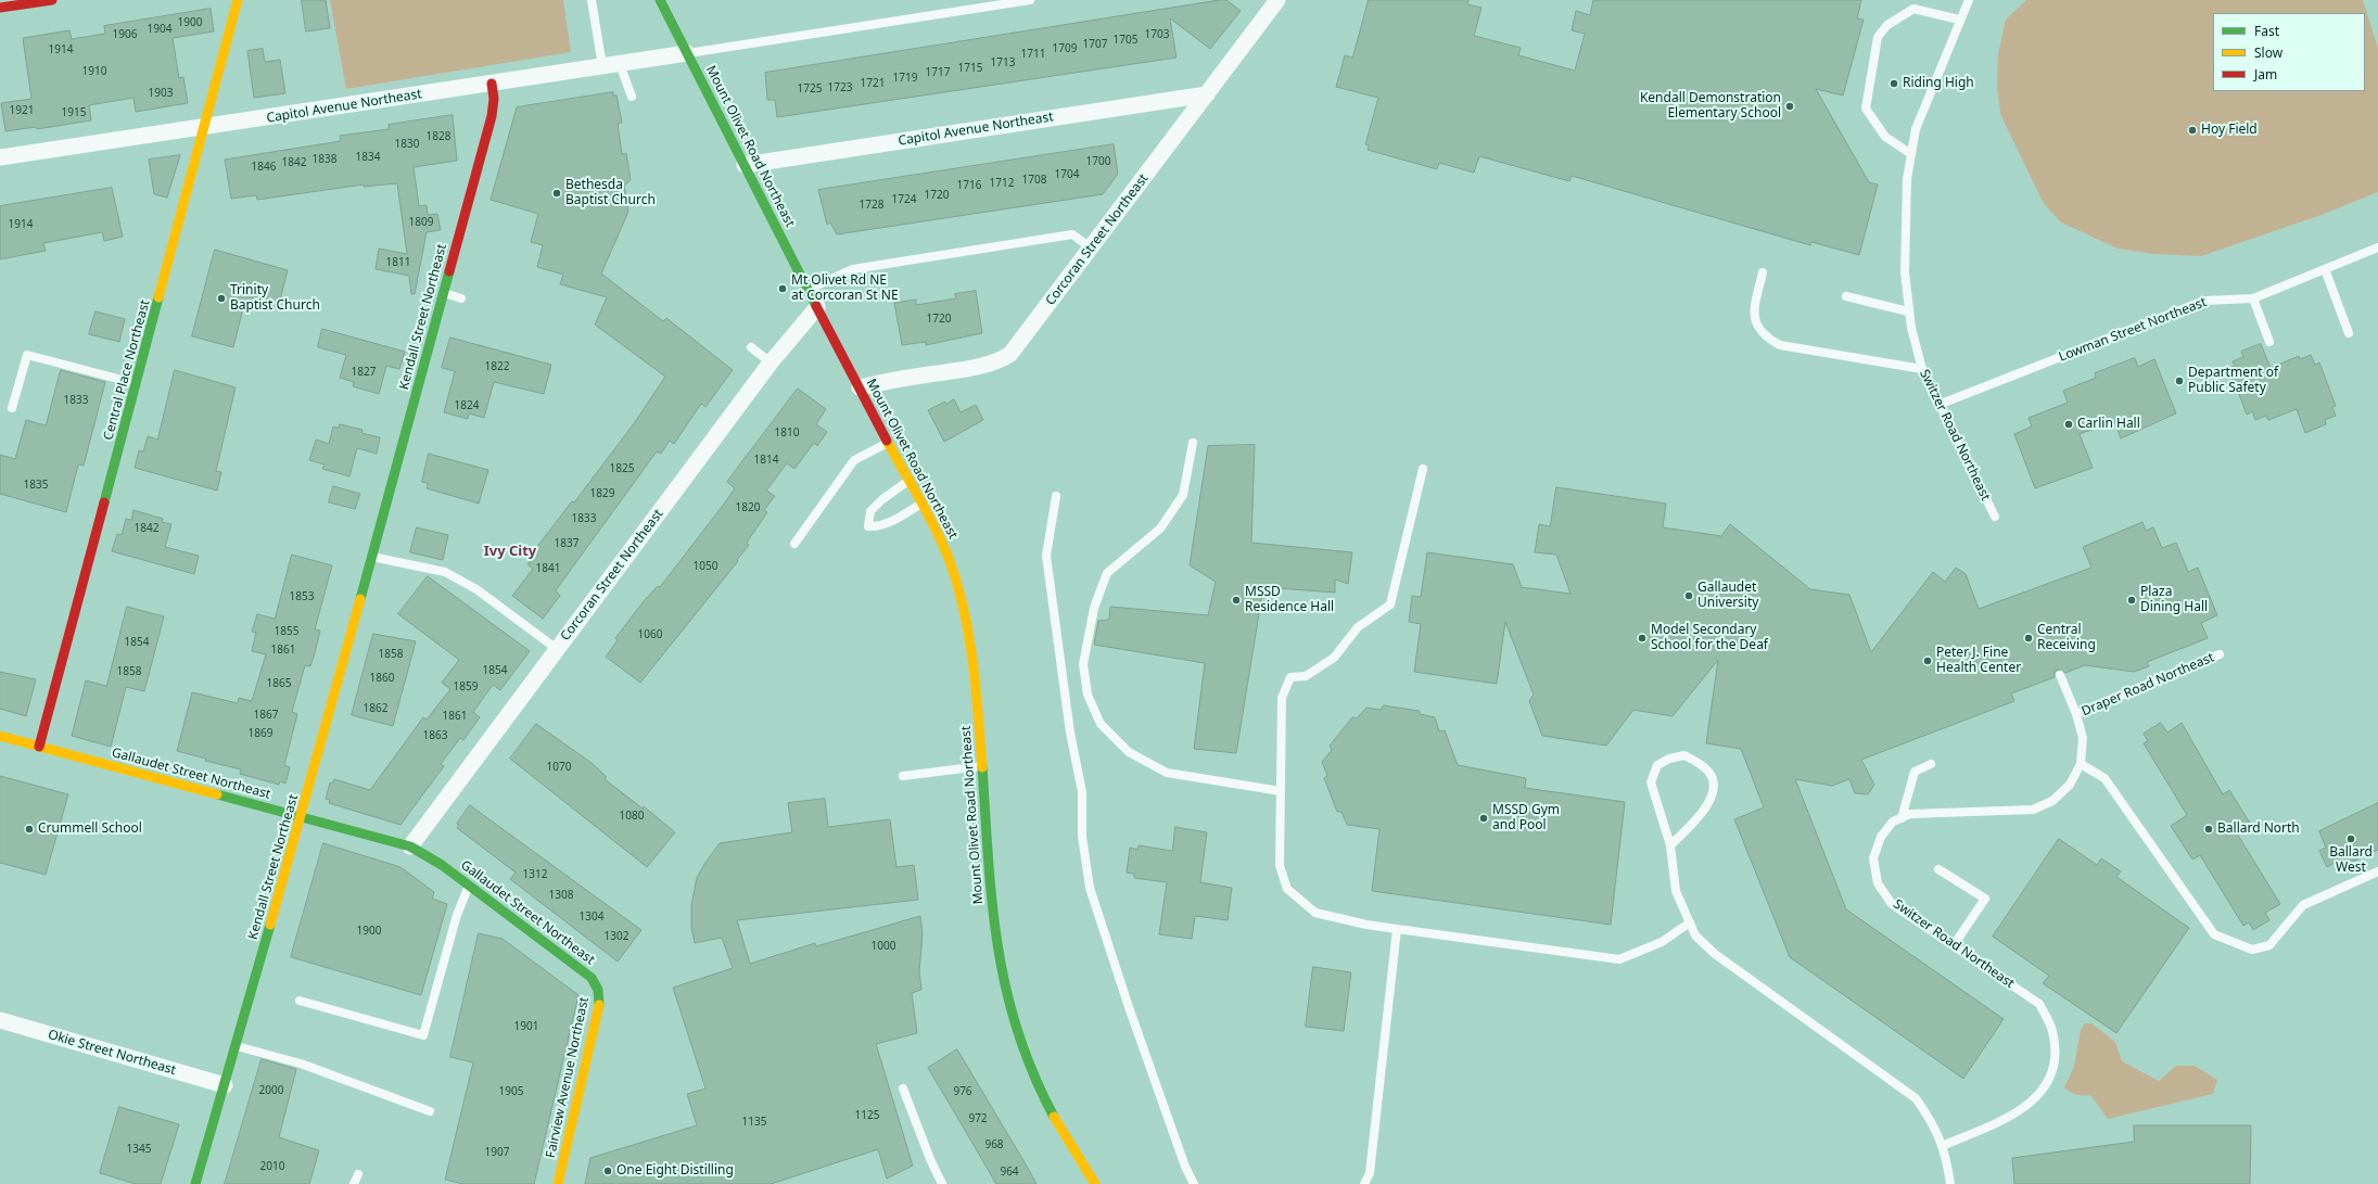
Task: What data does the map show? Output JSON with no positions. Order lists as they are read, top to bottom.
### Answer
{
  "streets": {
    "street": [
      "Capitol Avenue Northeast",
      "Mount Olivet Road Northeast",
      "Corcoran Street Northeast",
      "Kendall Street Northeast",
      "Central Place Northeast",
      "Gallaudet Street Northeast",
      "Okie Street Northeast",
      "Fairview Avenue Northeast"
    ],
    "lane": ["Lowman Street Northeast", "Switzer Road Northeast", "Draper Road Northeast"]
  },
  "crossings": [
    ["Capitol Avenue Northeast", "Mount Olivet Road Northeast"],
    ["Capitol Avenue Northeast", "Corcoran Street Northeast"],
    ["Capitol Avenue Northeast", "Kendall Street Northeast"],
    ["Capitol Avenue Northeast", "Central Place Northeast"],
    ["Mount Olivet Road Northeast", "Corcoran Street Northeast"],
    ["Corcoran Street Northeast", "Gallaudet Street Northeast"],
    ["Kendall Street Northeast", "Gallaudet Street Northeast"],
    ["Kendall Street Northeast", "Okie Street Northeast"],
    ["Lowman Street Northeast", "Switzer Road Northeast"],
    ["Central Place Northeast", "Gallaudet Street Northeast"],
    ["Switzer Road Northeast", "Draper Road Northeast"],
    ["Gallaudet Street Northeast", "Fairview Avenue Northeast"]
  ],
  "districts": ["Ivy City"],
  "places": [
    "Riding High",
    "Kendall Demonstration Elementary School",
    "Hoy Field",
    "Bethesda Baptist Church",
    "Mt Olivet Rd NE at Corcoran St NE",
    "Trinity Baptist Church",
    "Department of Public Safety",
    "Carlin Hall",
    "Gallaudet University",
    "MSSD Residence Hall",
    "Plaza Dining Hall",
    "Model Secondary School for the Deaf",
    "Central Receiving",
    "Peter J. Fine Health Center",
    "MSSD Gym and Pool",
    "Crummell School",
    "Ballard North",
    "Ballard West",
    "One Eight Distilling"
  ],
  "house_numbers": [
    "1900",
    "1904",
    "1906",
    "1703",
    "1705",
    "1707",
    "1709",
    "1914",
    "1711",
    "1713",
    "1715",
    "1910",
    "1717",
    "1719",
    "1721",
    "1723",
    "1725",
    "1903",
    "1921",
    "1915",
    "1828",
    "1830",
    "1834",
    "1838",
    "1700",
    "1842",
    "1846",
    "1704",
    "1708",
    "1712",
    "1716",
    "1720",
    "1724",
    "1728",
    "1809",
    "1914",
    "1811",
    "1720",
    "1822",
    "1827",
    "1833",
    "1824",
    "1810",
    "1814",
    "1825",
    "1835",
    "1829",
    "1820",
    "1833",
    "1842",
    "1837",
    "1050",
    "1841",
    "1853",
    "1855",
    "1060",
    "1854",
    "1861",
    "1858",
    "1854",
    "1858",
    "1860",
    "1865",
    "1859",
    "1862",
    "1867",
    "1861",
    "1869",
    "1863",
    "1070",
    "1080",
    "1312",
    "1308",
    "1304",
    "1900",
    "1302",
    "1000",
    "1901",
    "2000",
    "1905",
    "976",
    "1125",
    "972",
    "1135",
    "968",
    "1345",
    "1907",
    "2010",
    "964"
  ],
  "legend": ["Fast", "Slow", "Jam"]
}
